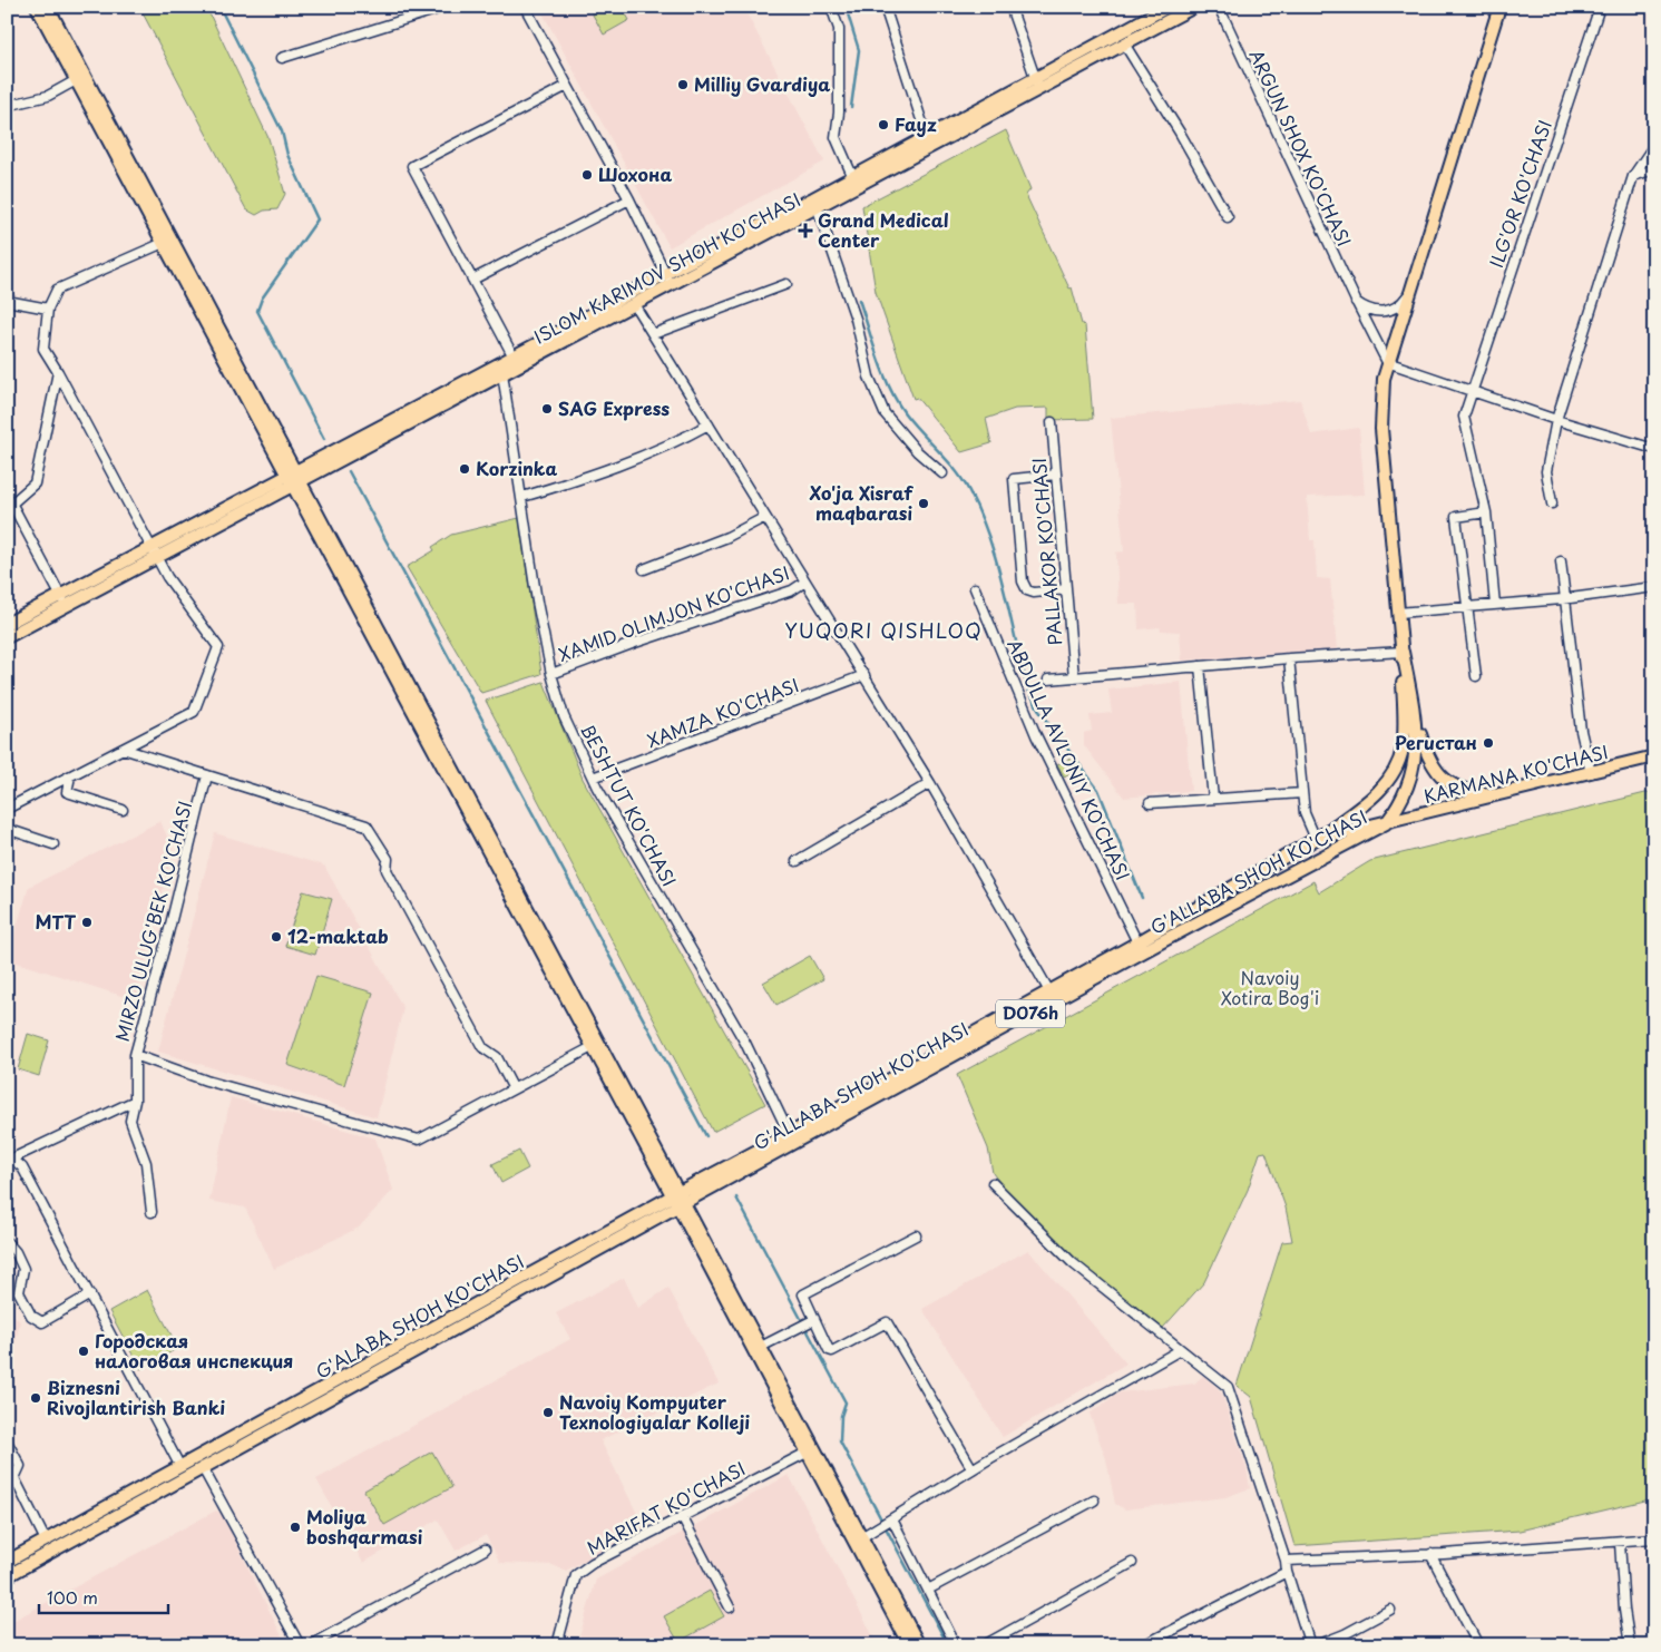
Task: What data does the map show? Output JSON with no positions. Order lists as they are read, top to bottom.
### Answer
{
  "streets": {
    "main road": [
      "ISLOM KARIMOV SHOH KO'CHASI",
      "KARMANA KO'CHASI",
      "G'ALLABA SHOH KO'CHASI",
      "D076h",
      "G'ALABA SHOH KO'CHASI"
    ],
    "street": [
      "ARGUN SHOX KO'CHASI",
      "ILG'OR KO'CHASI",
      "PALLAKOR KO'CHASI",
      "XAMID OLIMJON KO'CHASI",
      "XAMZA KO'CHASI",
      "ABDULLA AVLONIY KO'CHASI",
      "BESHTUT KO'CHASI",
      "MIRZO ULUG'BEK KO'CHASI",
      "MARIFAT KO'CHASI"
    ]
  },
  "crossings": [
    ["ISLOM KARIMOV SHOH KO'CHASI", "BESHTUT KO'CHASI"],
    ["XAMID OLIMJON KO'CHASI", "BESHTUT KO'CHASI"],
    ["XAMZA KO'CHASI", "BESHTUT KO'CHASI"],
    ["ABDULLA AVLONIY KO'CHASI", "G'ALLABA SHOH KO'CHASI"],
    ["KARMANA KO'CHASI", "G'ALLABA SHOH KO'CHASI"],
    ["BESHTUT KO'CHASI", "G'ALLABA SHOH KO'CHASI"],
    ["G'ALLABA SHOH KO'CHASI", "G'ALABA SHOH KO'CHASI"]
  ],
  "districts": ["YUQORI QISHLOQ"],
  "parks": ["Navoiy Xotira Bog'i"],
  "places": {
    "other": [
      "Milliy Gvardiya",
      "Fayz",
      "Шохона",
      "SAG Express",
      "Korzinka",
      "Xo'ja Xisraf maqbarasi",
      "Регистан",
      "MTT",
      "12-maktab",
      "Городская налоговая инспекция",
      "Biznesni Rivojlantirish Banki",
      "Navoiy Kompyuter Texnologiyalar Kolleji",
      "Moliya boshqarmasi"
    ],
    "health": ["Grand Medical Center"]
  },
  "scale_bar": "100 m"
}
